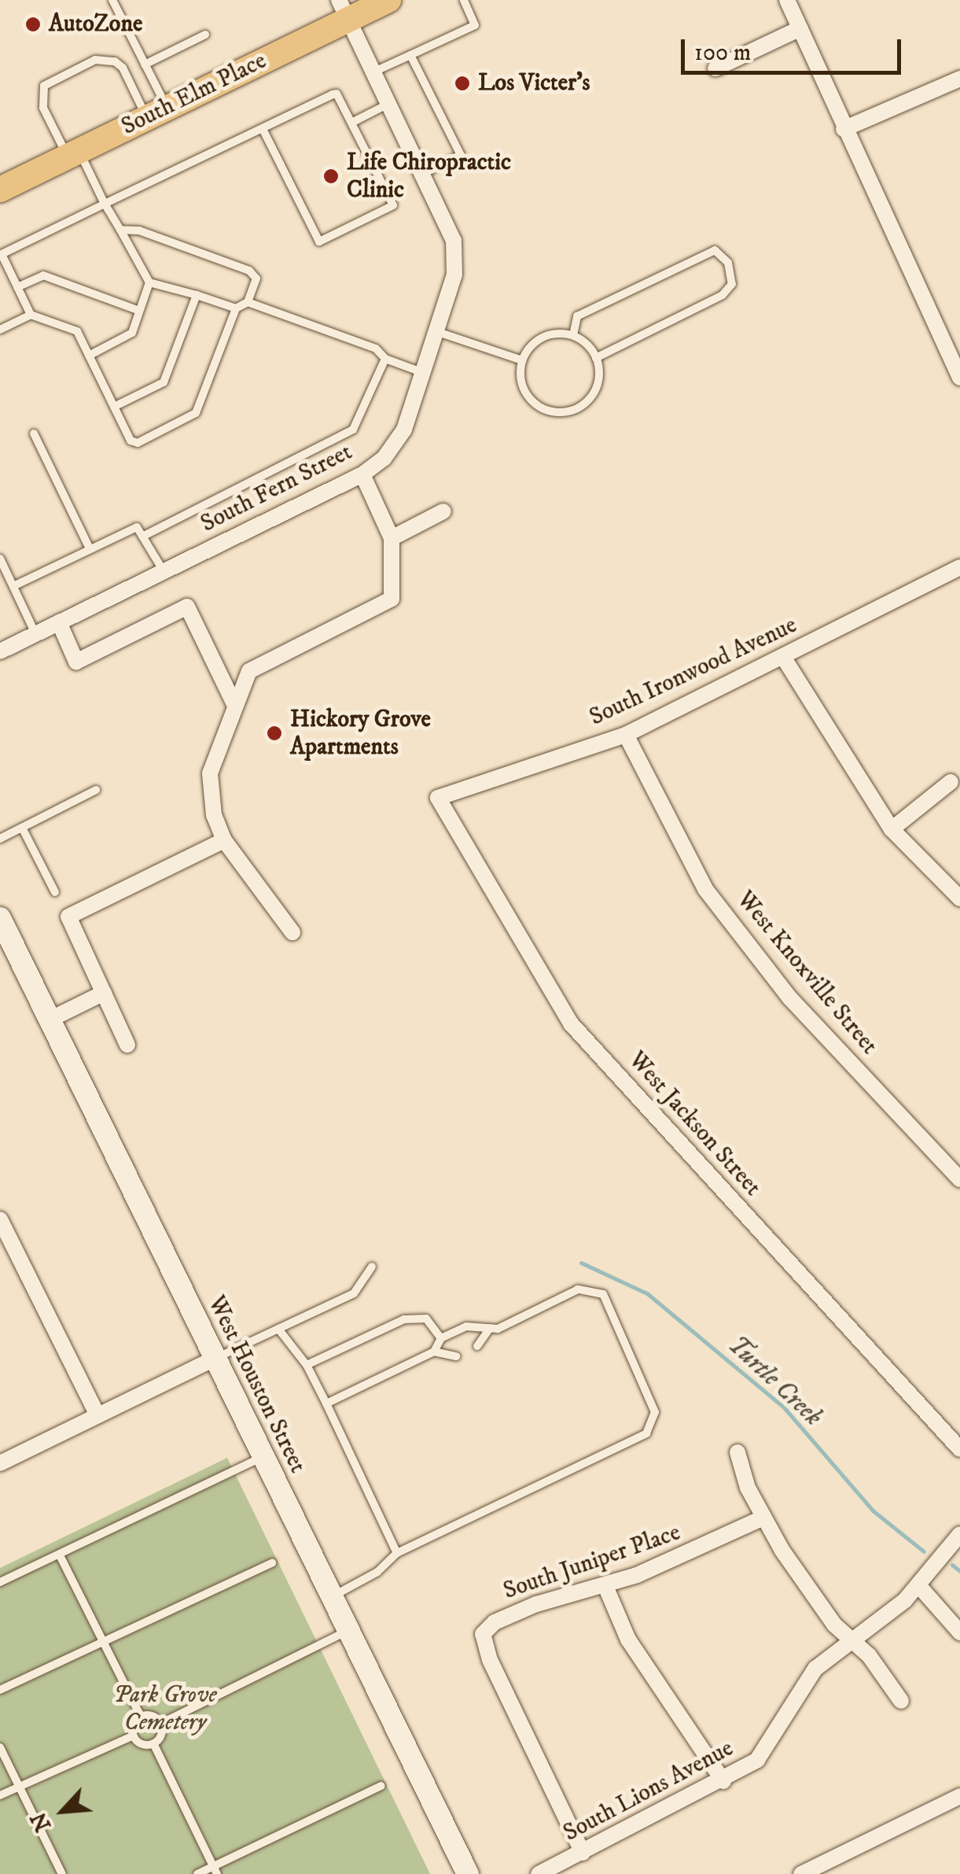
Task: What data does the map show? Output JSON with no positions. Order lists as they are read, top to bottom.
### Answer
{
  "streets": {
    "main road": ["South Elm Place", "West Houston Street"],
    "street": [
      "South Fern Street",
      "South Ironwood Avenue",
      "West Knoxville Street",
      "West Jackson Street",
      "South Juniper Place",
      "South Lions Avenue"
    ]
  },
  "crossings": [
    ["South Ironwood Avenue", "West Knoxville Street"],
    ["South Ironwood Avenue", "West Jackson Street"],
    ["South Juniper Place", "South Lions Avenue"]
  ],
  "water": ["Turtle Creek"],
  "parks": ["Park Grove Cemetery"],
  "places": [
    "AutoZone",
    "Los Victer's",
    "Life Chiropractic Clinic",
    "Hickory Grove Apartments"
  ],
  "scale_bar": "100 m",
  "north": "bottom left"
}
